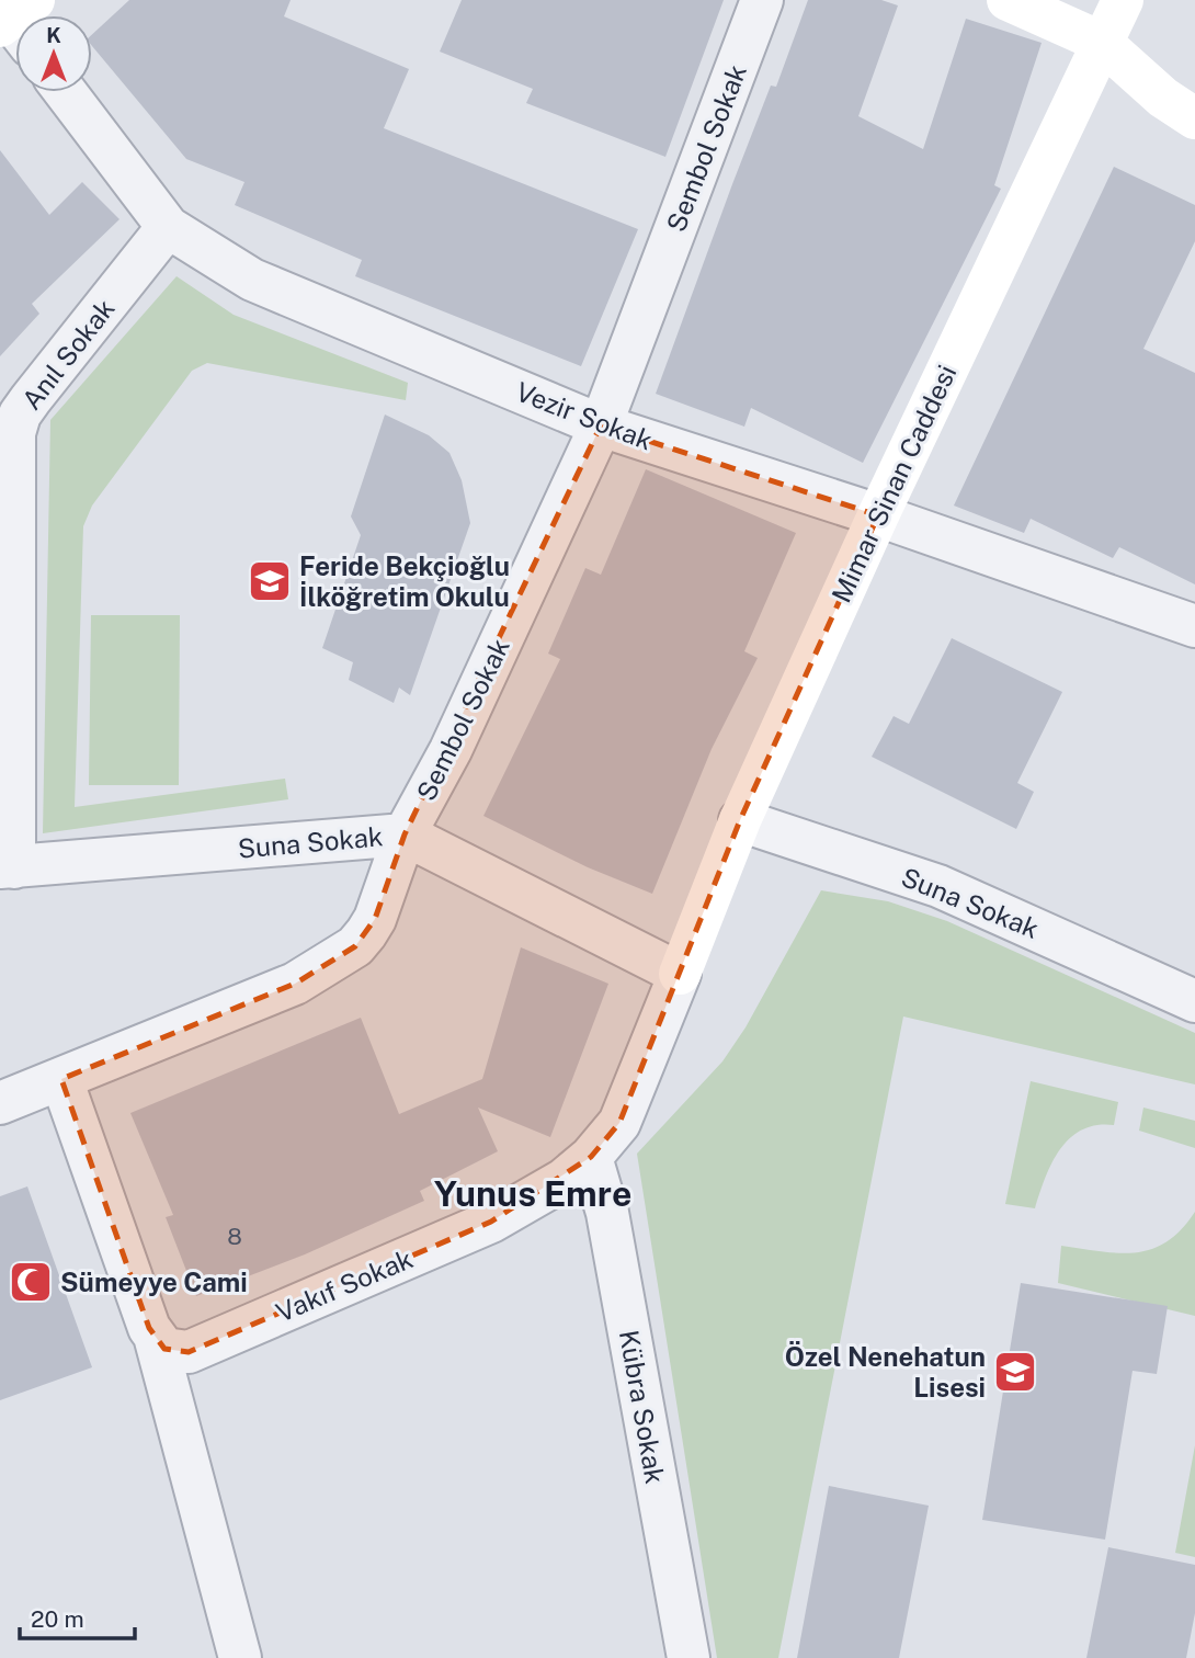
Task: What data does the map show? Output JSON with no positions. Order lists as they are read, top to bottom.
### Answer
{
  "streets": {
    "street": [
      "Sembol Sokak",
      "Anıl Sokak",
      "Vezir Sokak",
      "Mimar Sinan Caddesi",
      "Suna Sokak",
      "Vakıf Sokak",
      "Kübra Sokak"
    ]
  },
  "crossings": [
    ["Sembol Sokak", "Vezir Sokak"],
    ["Sembol Sokak", "Suna Sokak"],
    ["Anıl Sokak", "Vezir Sokak"],
    ["Anıl Sokak", "Suna Sokak"],
    ["Vezir Sokak", "Mimar Sinan Caddesi"],
    ["Mimar Sinan Caddesi", "Suna Sokak"],
    ["Mimar Sinan Caddesi", "Vakıf Sokak"],
    ["Suna Sokak", "Vakıf Sokak"],
    ["Vakıf Sokak", "Kübra Sokak"]
  ],
  "districts": ["Yunus Emre"],
  "places": {
    "school or university": ["Feride Bekçioğlu İlköğretim Okulu", "Özel Nenehatun Lisesi"],
    "mosque": ["Sümeyye Cami"]
  },
  "house_numbers": ["8"],
  "scale_bar": "20 m",
  "north": "top"
}
